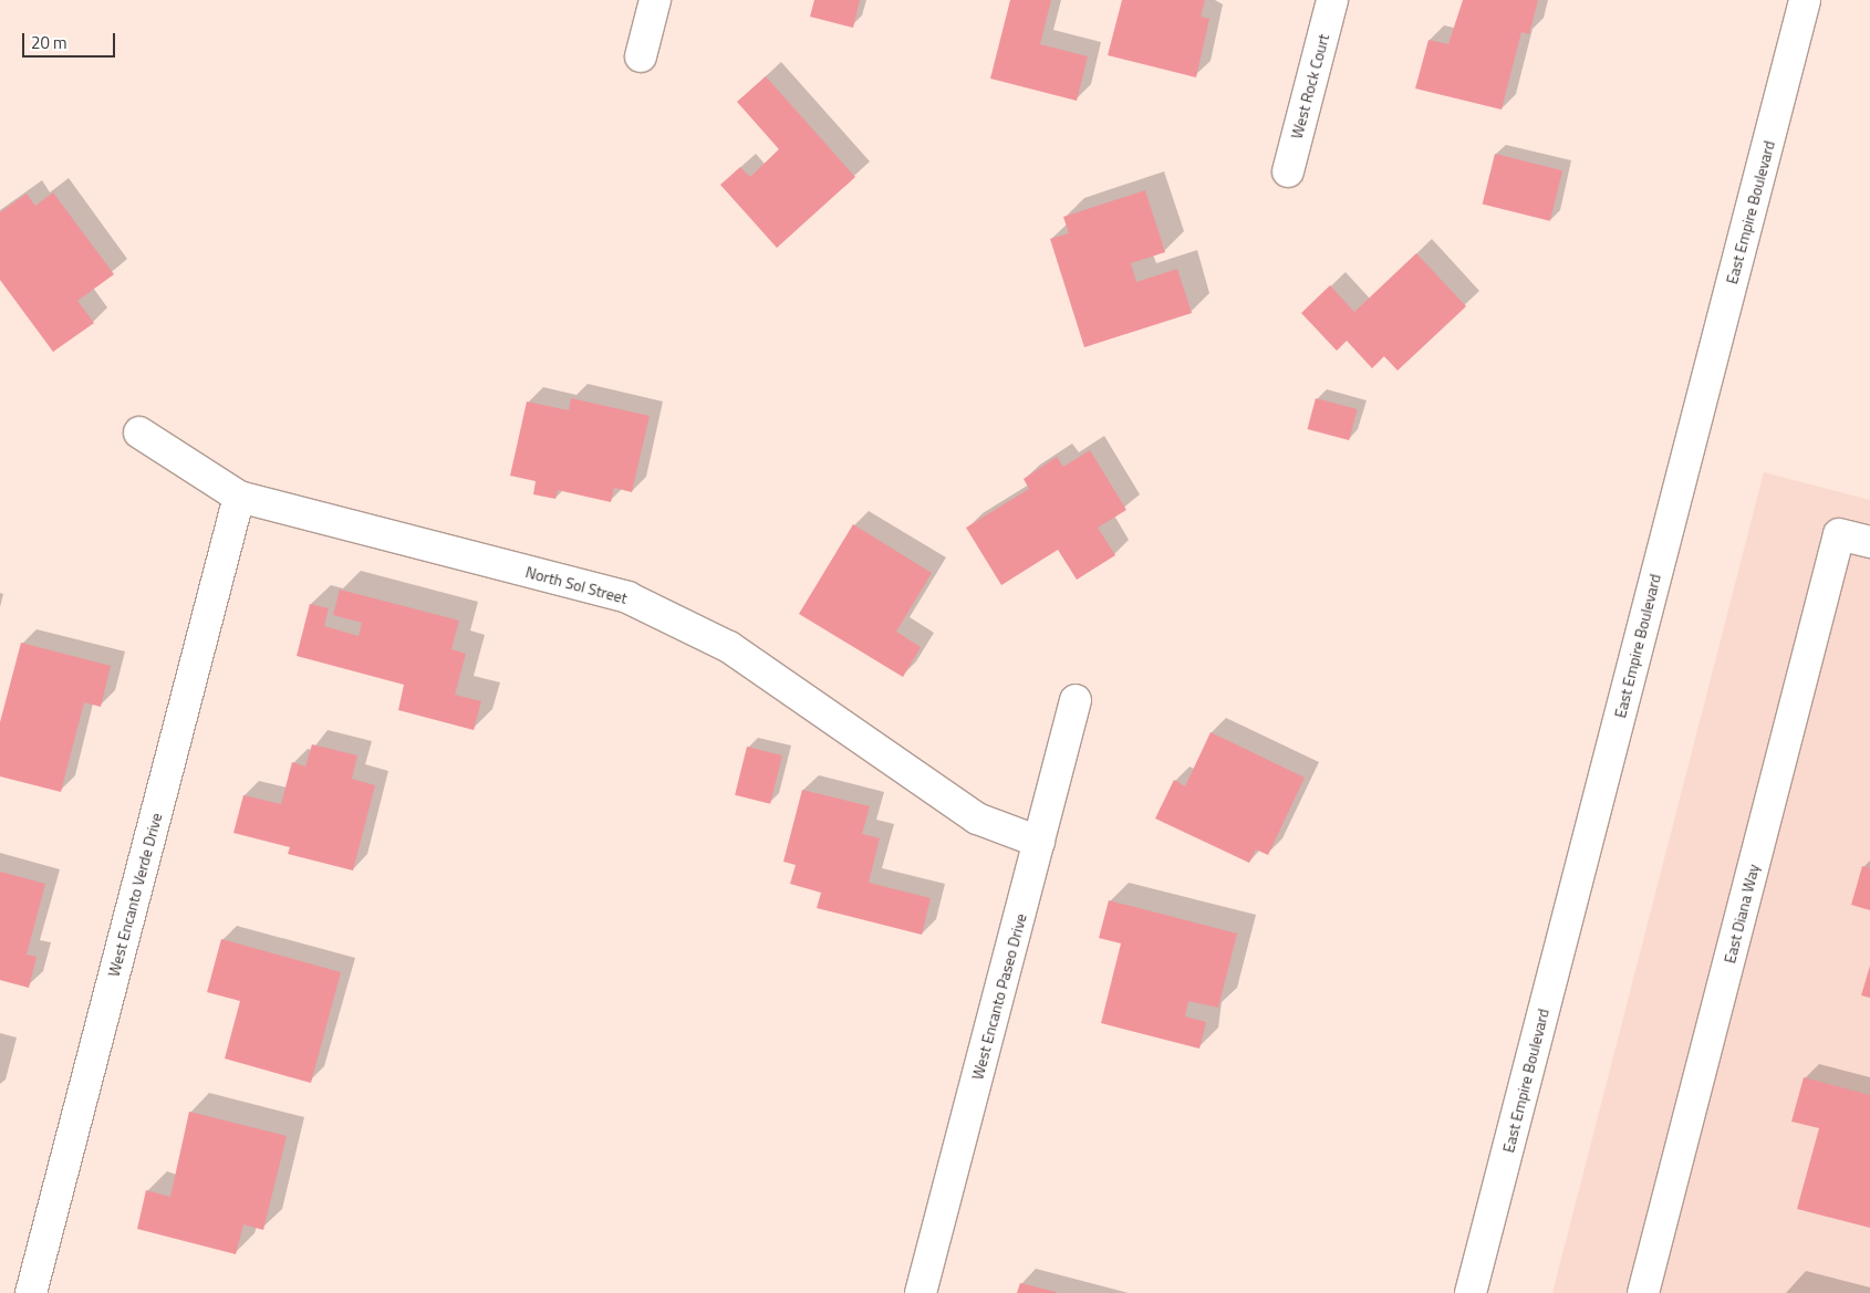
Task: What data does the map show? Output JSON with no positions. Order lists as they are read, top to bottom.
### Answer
{
  "streets": {
    "street": [
      "West Rock Court",
      "East Empire Boulevard",
      "North Sol Street",
      "West Encanto Verde Drive",
      "East Diana Way",
      "West Encanto Paseo Drive"
    ]
  },
  "crossings": [
    ["North Sol Street", "West Encanto Verde Drive"],
    ["North Sol Street", "West Encanto Paseo Drive"]
  ],
  "scale_bar": "20 m"
}
